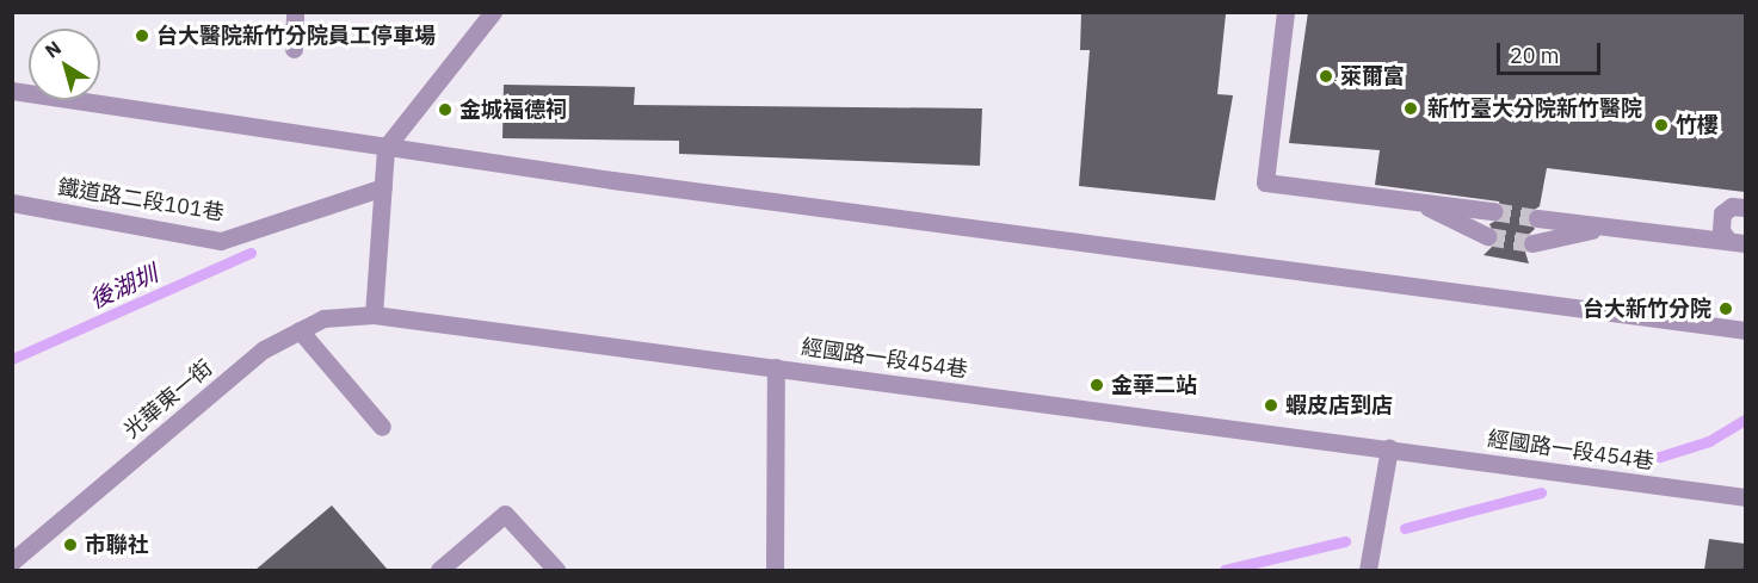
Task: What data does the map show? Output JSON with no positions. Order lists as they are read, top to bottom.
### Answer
{
  "streets": {
    "street": ["鐵道路二段101巷", "經國路一段454巷", "光華東一街"]
  },
  "crossings": [
    ["經國路一段454巷", "光華東一街"]
  ],
  "water": ["後湖圳"],
  "places": [
    "台大醫院新竹分院員工停車場",
    "萊爾富",
    "新竹臺大分院新竹醫院",
    "金城福德祠",
    "竹樓",
    "台大新竹分院",
    "金華二站",
    "蝦皮店到店",
    "市聯社"
  ],
  "scale_bar": "20 m",
  "north": "top left"
}
